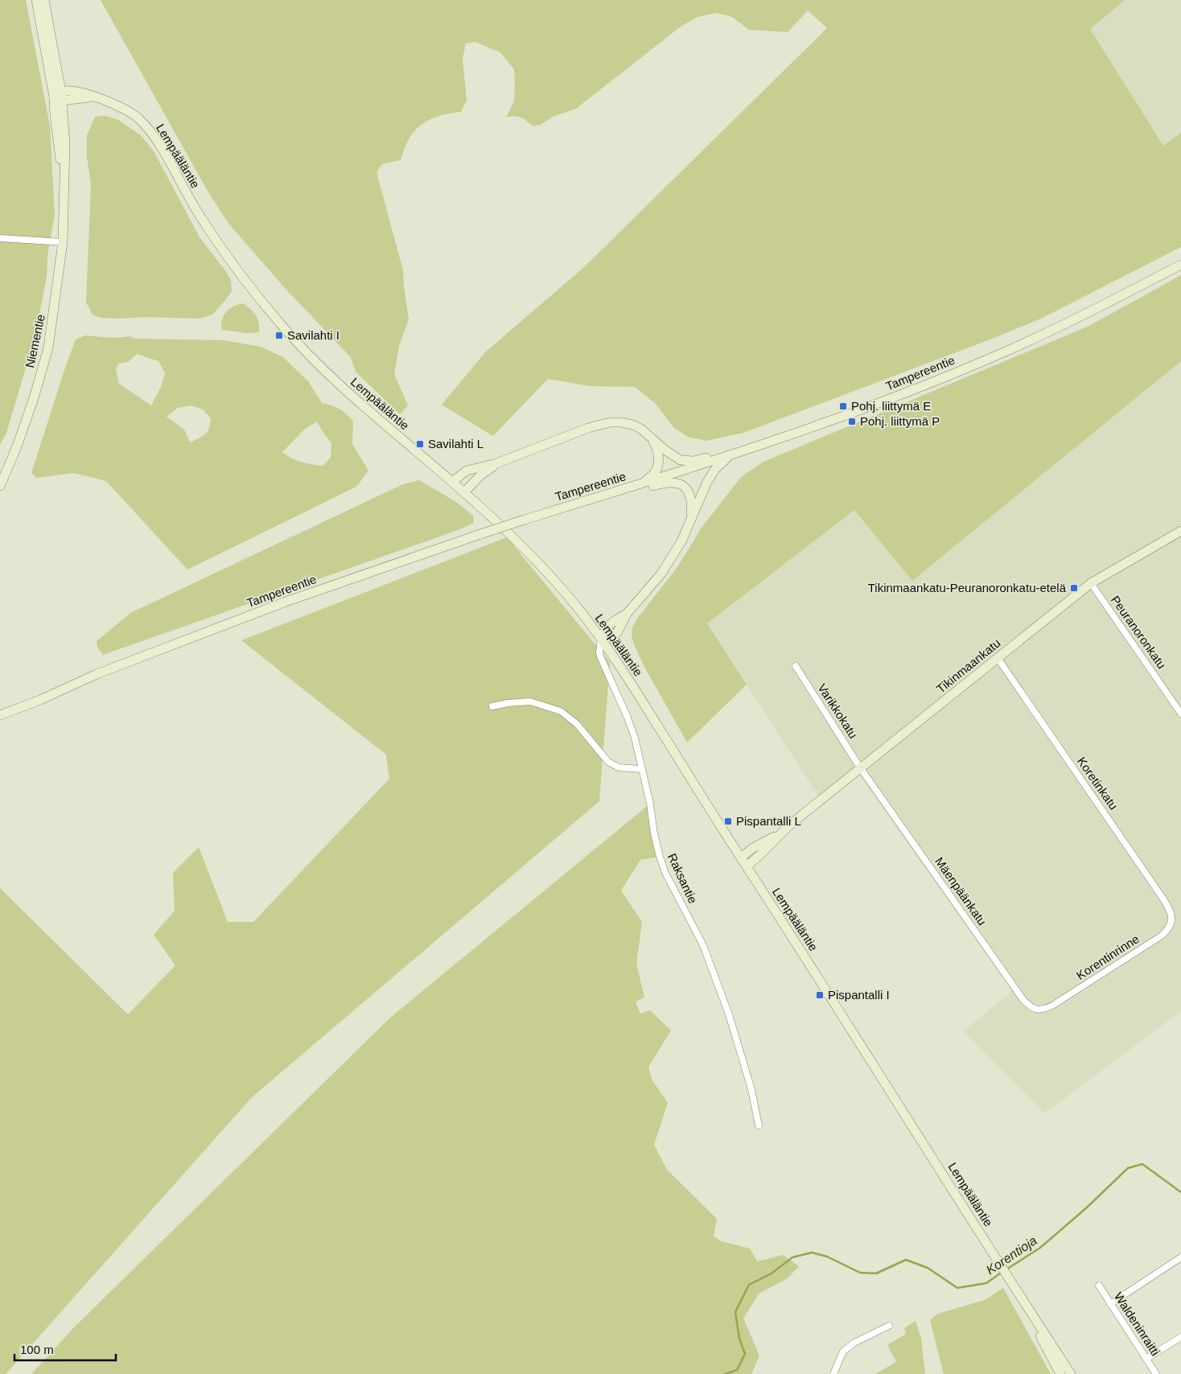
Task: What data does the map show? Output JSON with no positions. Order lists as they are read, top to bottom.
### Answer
{
  "streets": {
    "main road": [
      "Lempääläntie",
      "Niementie",
      "Tampereentie",
      "Tikinmaankatu"
    ],
    "street": [
      "Peuranoronkatu",
      "Varikkokatu",
      "Koretinkatu",
      "Raksantie",
      "Mäenpäänkatu",
      "Korentinrinne",
      "Waldeninraitti"
    ]
  },
  "crossings": [
    ["Lempääläntie", "Niementie"],
    ["Lempääläntie", "Tikinmaankatu"],
    ["Lempääläntie", "Raksantie"],
    ["Peuranoronkatu", "Tikinmaankatu"],
    ["Tikinmaankatu", "Varikkokatu"],
    ["Tikinmaankatu", "Koretinkatu"],
    ["Tikinmaankatu", "Mäenpäänkatu"],
    ["Varikkokatu", "Mäenpäänkatu"],
    ["Koretinkatu", "Korentinrinne"],
    ["Mäenpäänkatu", "Korentinrinne"]
  ],
  "water": ["Korentioja"],
  "places": {
    "transit": [
      "Savilahti I",
      "Pohj. liittymä E",
      "Pohj. liittymä P",
      "Savilahti L",
      "Tikinmaankatu-Peuranoronkatu-etelä",
      "Pispantalli L",
      "Pispantalli I"
    ]
  },
  "scale_bar": "100 m"
}
